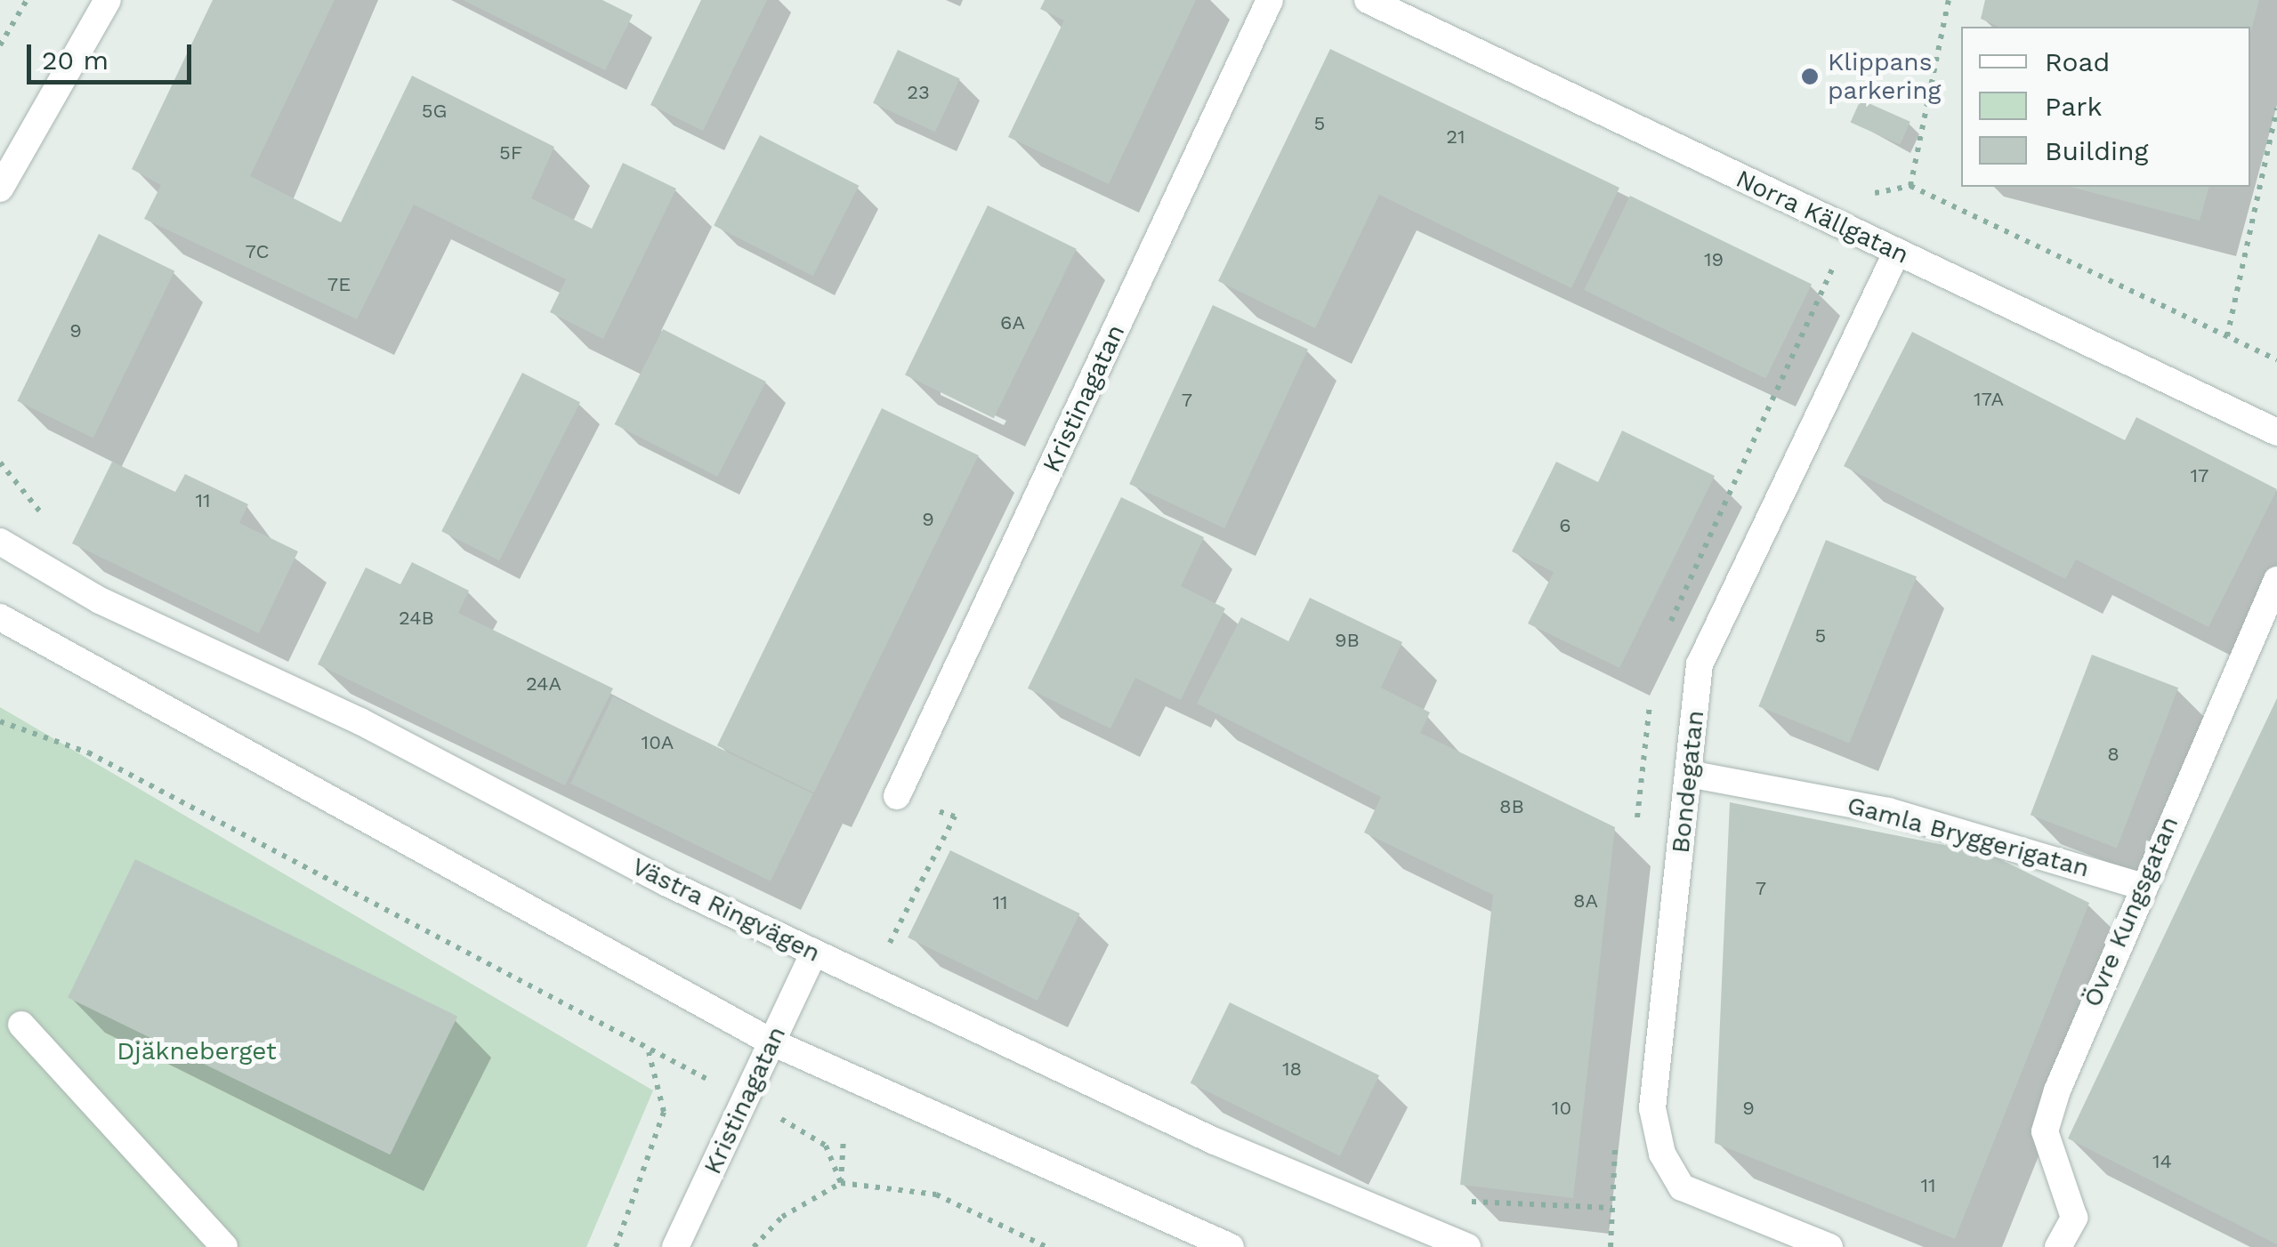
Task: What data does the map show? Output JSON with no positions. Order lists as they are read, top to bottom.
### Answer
{
  "streets": {
    "street": [
      "Norra Källgatan",
      "Kristinagatan",
      "Bondegatan",
      "Gamla Bryggerigatan",
      "Västra Ringvägen",
      "Övre Kungsgatan"
    ]
  },
  "crossings": [
    ["Norra Källgatan", "Bondegatan"],
    ["Kristinagatan", "Västra Ringvägen"],
    ["Bondegatan", "Gamla Bryggerigatan"],
    ["Gamla Bryggerigatan", "Övre Kungsgatan"]
  ],
  "parks": ["Djäkneberget"],
  "places": ["Klippans parkering"],
  "house_numbers": [
    "23",
    "5G",
    "5",
    "21",
    "5F",
    "7C",
    "19",
    "7E",
    "6A",
    "9",
    "17A",
    "7",
    "17",
    "11",
    "9",
    "6",
    "24B",
    "5",
    "9B",
    "24A",
    "10A",
    "8",
    "8B",
    "7",
    "8A",
    "11",
    "18",
    "10",
    "9",
    "14",
    "11"
  ],
  "legend": ["Road", "Park", "Building"],
  "scale_bar": "20 m"
}
